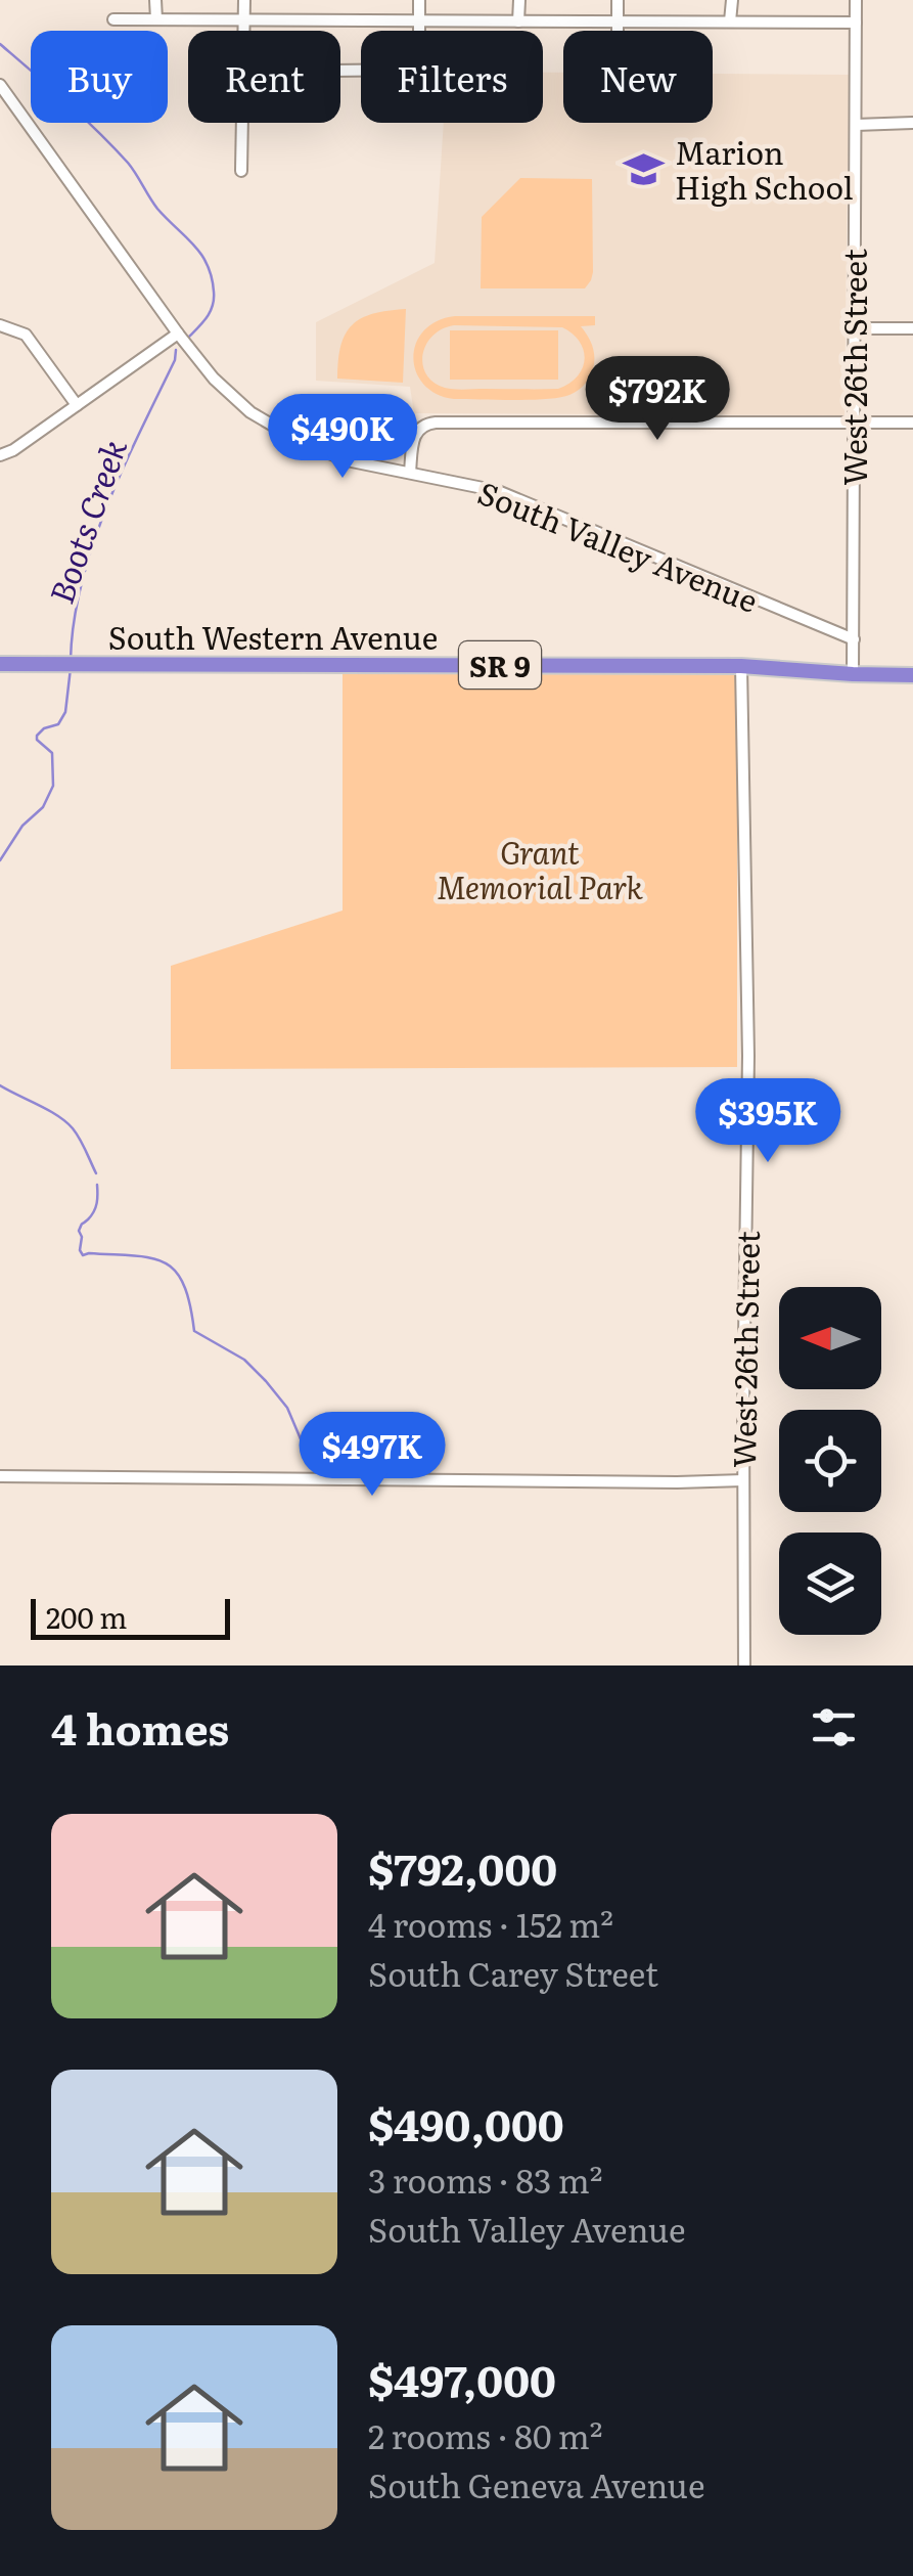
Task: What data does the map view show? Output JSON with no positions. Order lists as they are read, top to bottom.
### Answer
{
  "streets": {
    "highway": ["South Western Avenue", "SR 9"],
    "street": ["West 26th Street", "South Valley Avenue"]
  },
  "crossings": [
    ["West 26th Street", "South Valley Avenue"],
    ["West 26th Street", "South Western Avenue"]
  ],
  "water": ["Boots Creek"],
  "parks": ["Grant Memorial Park"],
  "places": {
    "school or university": ["Marion High School"]
  },
  "scale_bar": "200 m",
  "north": "left",
  "page": {
    "chip": [
      "Buy",
      "Rent",
      "Filters",
      "New"
    ],
    "price": [
      "$792K",
      "$490K",
      "$395K",
      "$497K"
    ],
    "scale": "200 m",
    "heading": "4 homes",
    "list": [
      {
        "name": "$792,000",
        "note": "4 rooms · 152 m² · South Carey Street"
      },
      {
        "name": "$490,000",
        "note": "3 rooms · 83 m² · South Valley Avenue"
      },
      {
        "name": "$497,000",
        "note": "2 rooms · 80 m² · South Geneva Avenue"
      }
    ]
  }
}
